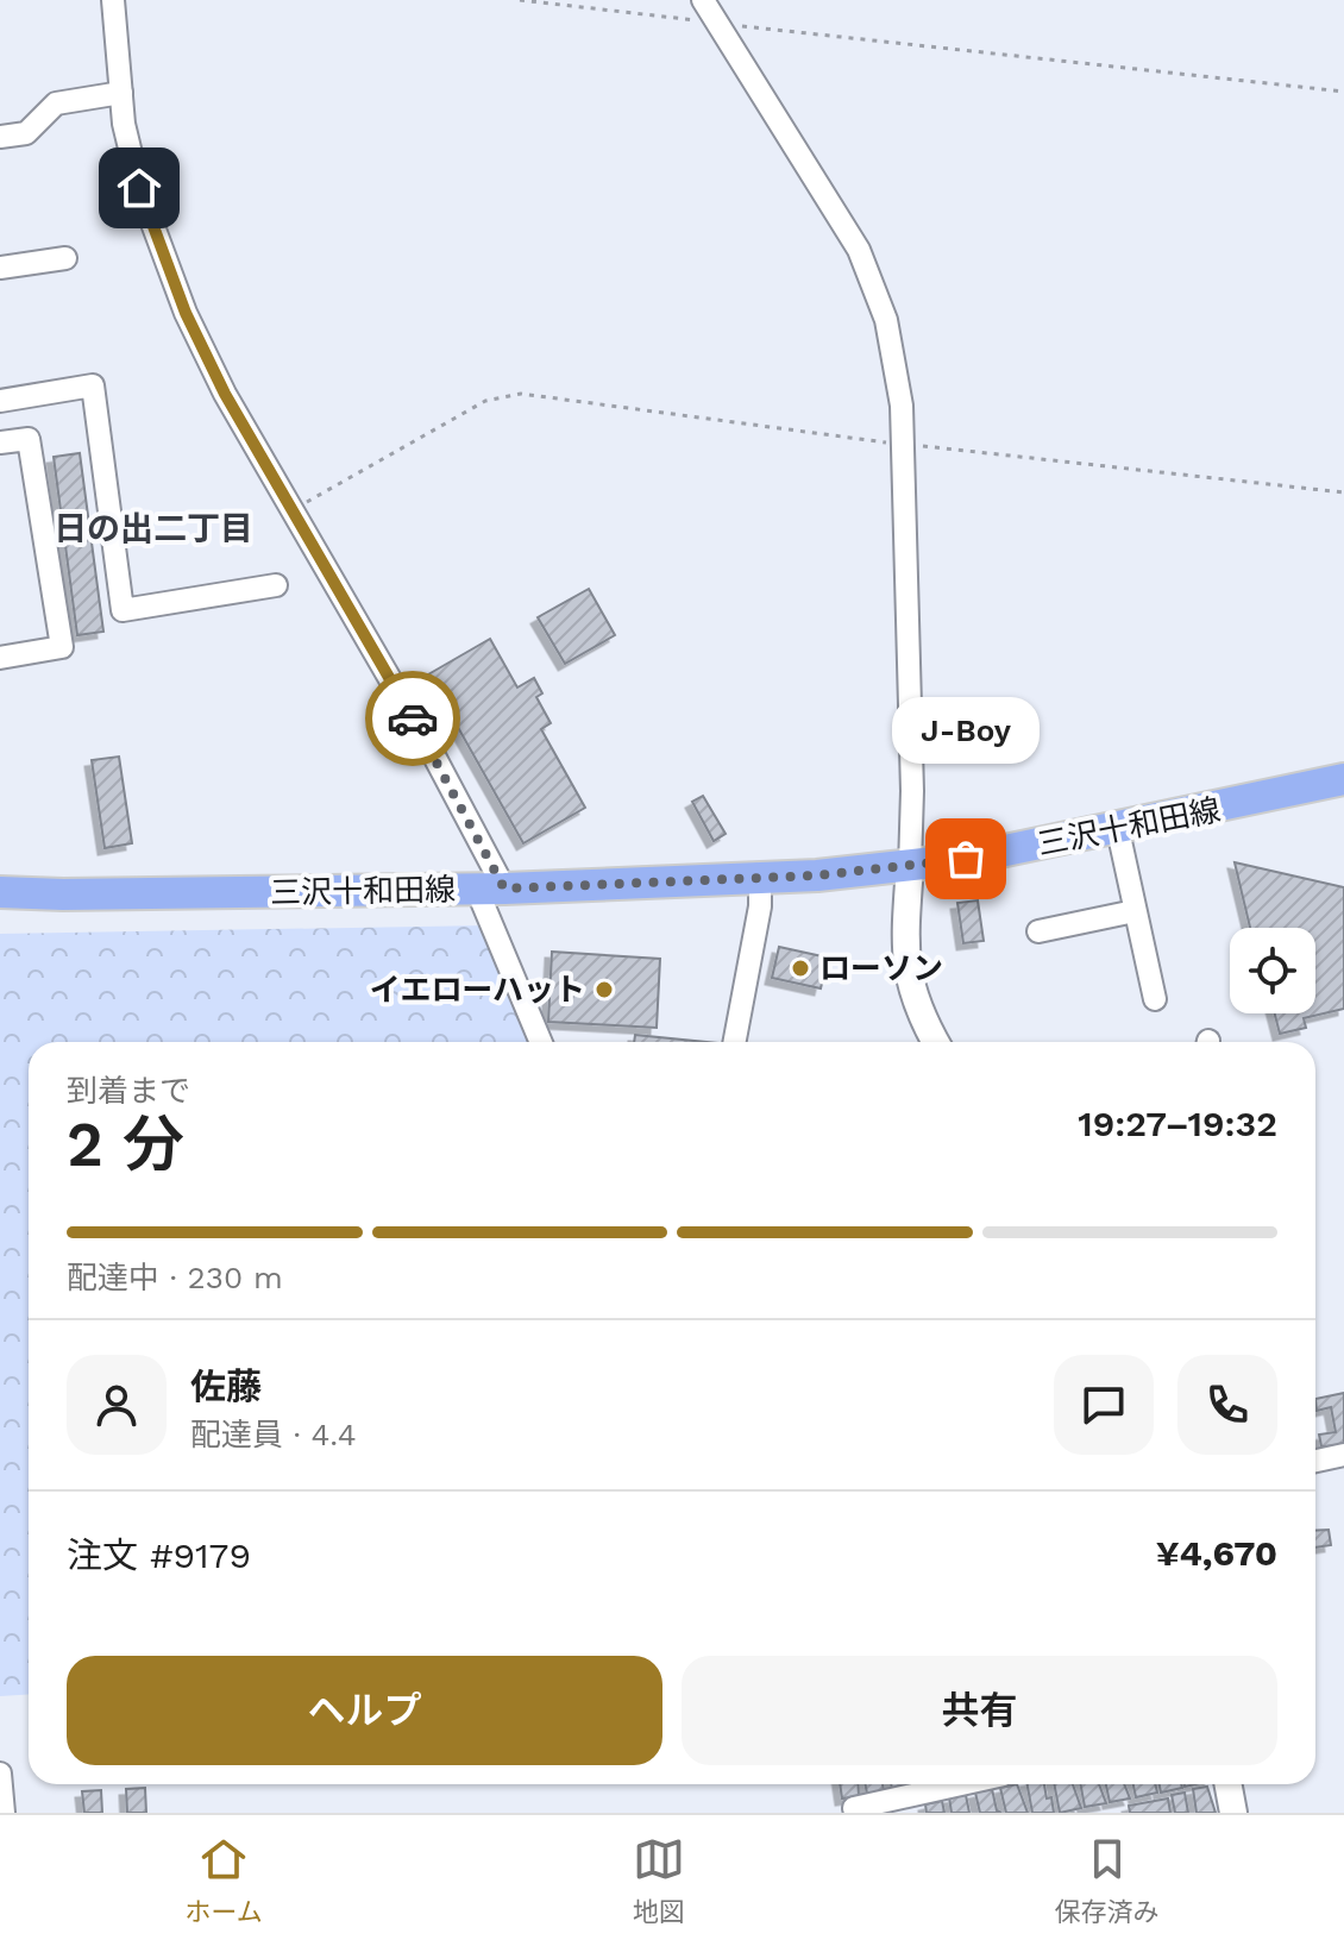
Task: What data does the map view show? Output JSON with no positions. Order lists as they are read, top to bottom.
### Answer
{
  "streets": {
    "main road": ["三沢十和田線"]
  },
  "districts": ["日の出二丁目"],
  "places": ["J-Boy", "ローソン", "イエローハット"],
  "page": {
    "bubble": "J-Boy",
    "heading": ["2 分", "到着まで", "19:27–19:32"],
    "panel": [
      "佐藤",
      "配達員 · 4.4",
      "注文 #9179",
      "¥4,670"
    ],
    "bar": "配達中 · 230 m",
    "buttons": ["ヘルプ", "共有"],
    "tabs": ["ホーム", "地図", "保存済み"]
  }
}
